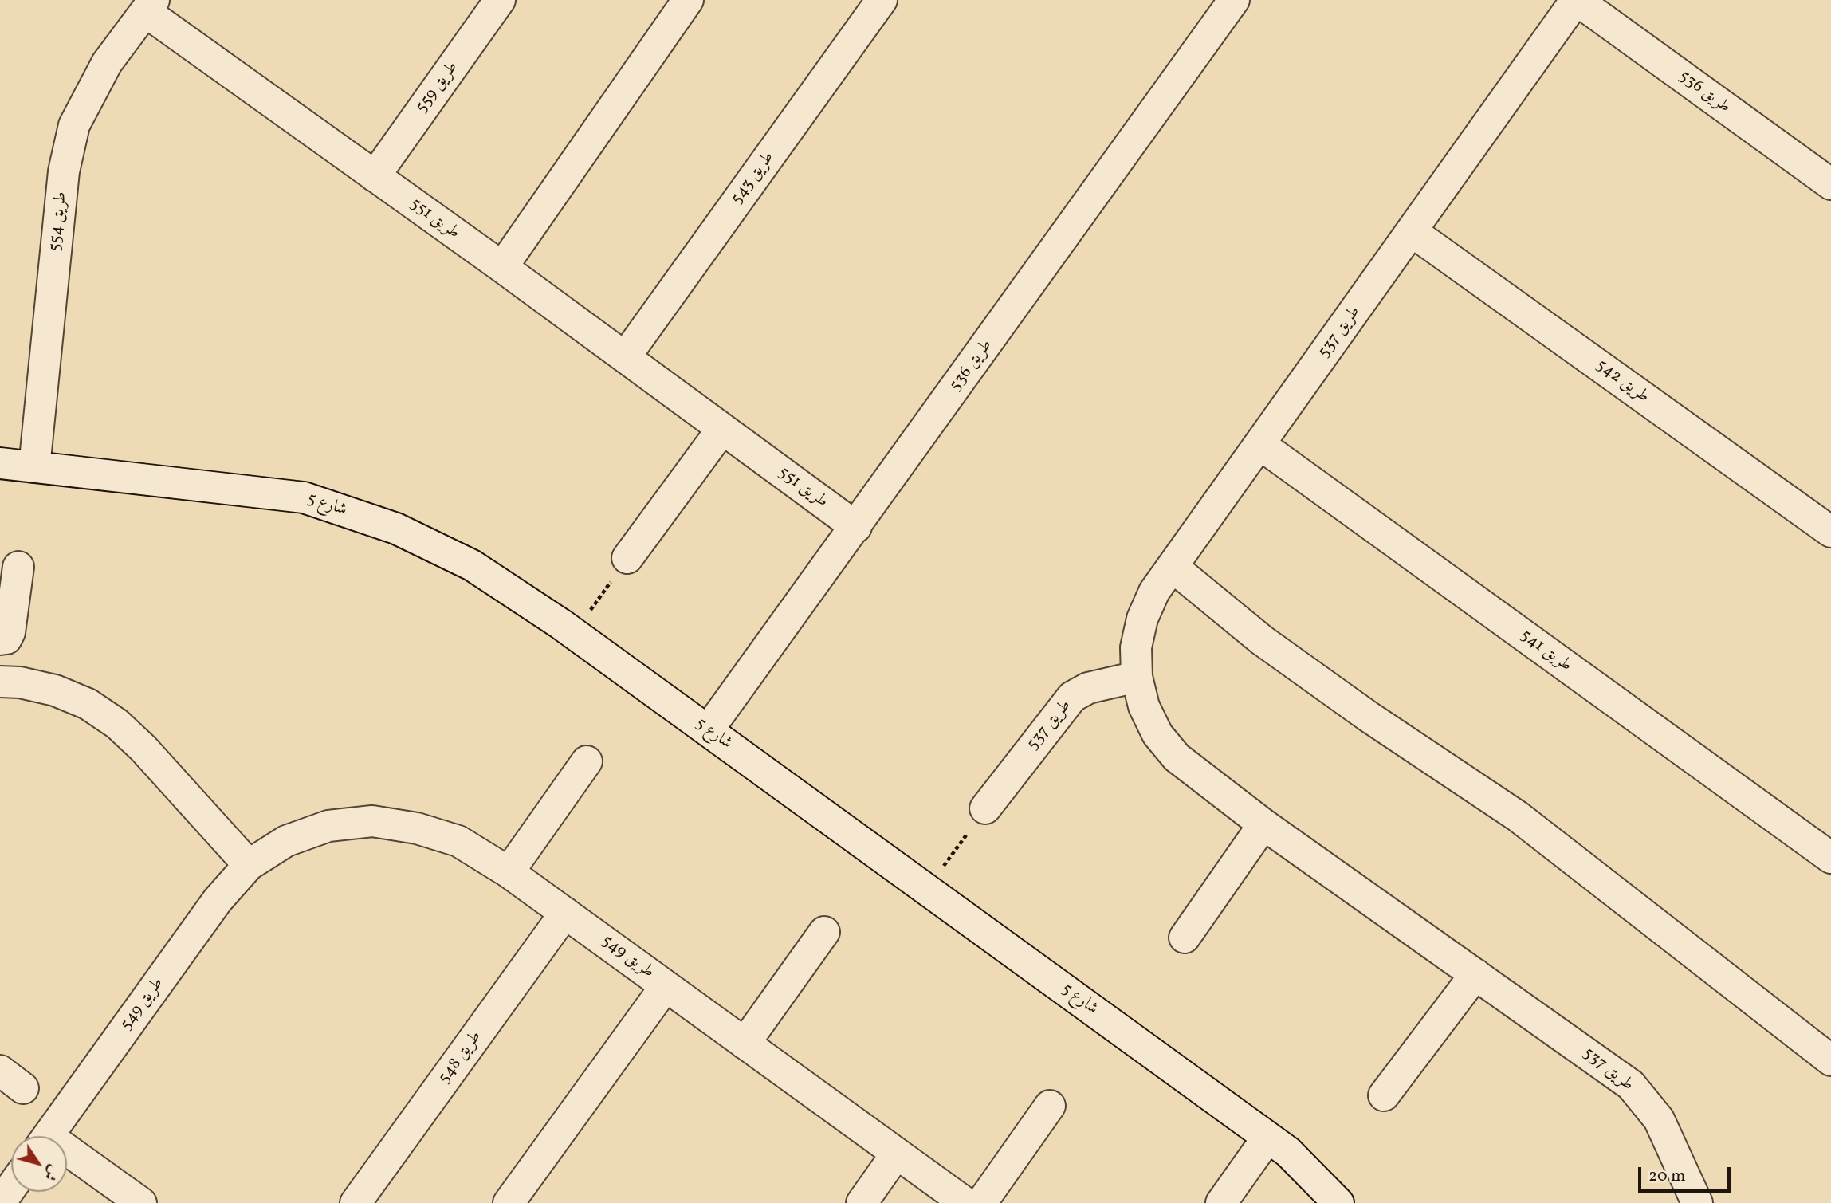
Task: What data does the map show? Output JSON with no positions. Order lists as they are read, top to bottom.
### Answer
{
  "streets": {
    "street": [
      "طريق 559",
      "طريق 536",
      "طريق 543",
      "طريق 551",
      "طريق 554",
      "طريق 537",
      "طريق 542",
      "شارع 5",
      "طريق 541",
      "طريق 549",
      "طريق 548"
    ]
  },
  "crossings": [
    ["طريق 559", "طريق 551"],
    ["طريق 536", "طريق 551"],
    ["طريق 536", "طريق 537"],
    ["طريق 536", "شارع 5"],
    ["طريق 543", "طريق 551"],
    ["طريق 551", "طريق 554"],
    ["طريق 554", "شارع 5"],
    ["طريق 537", "طريق 542"],
    ["طريق 537", "طريق 541"],
    ["طريق 549", "طريق 548"]
  ],
  "scale_bar": "20 m",
  "north": "bottom right"
}
